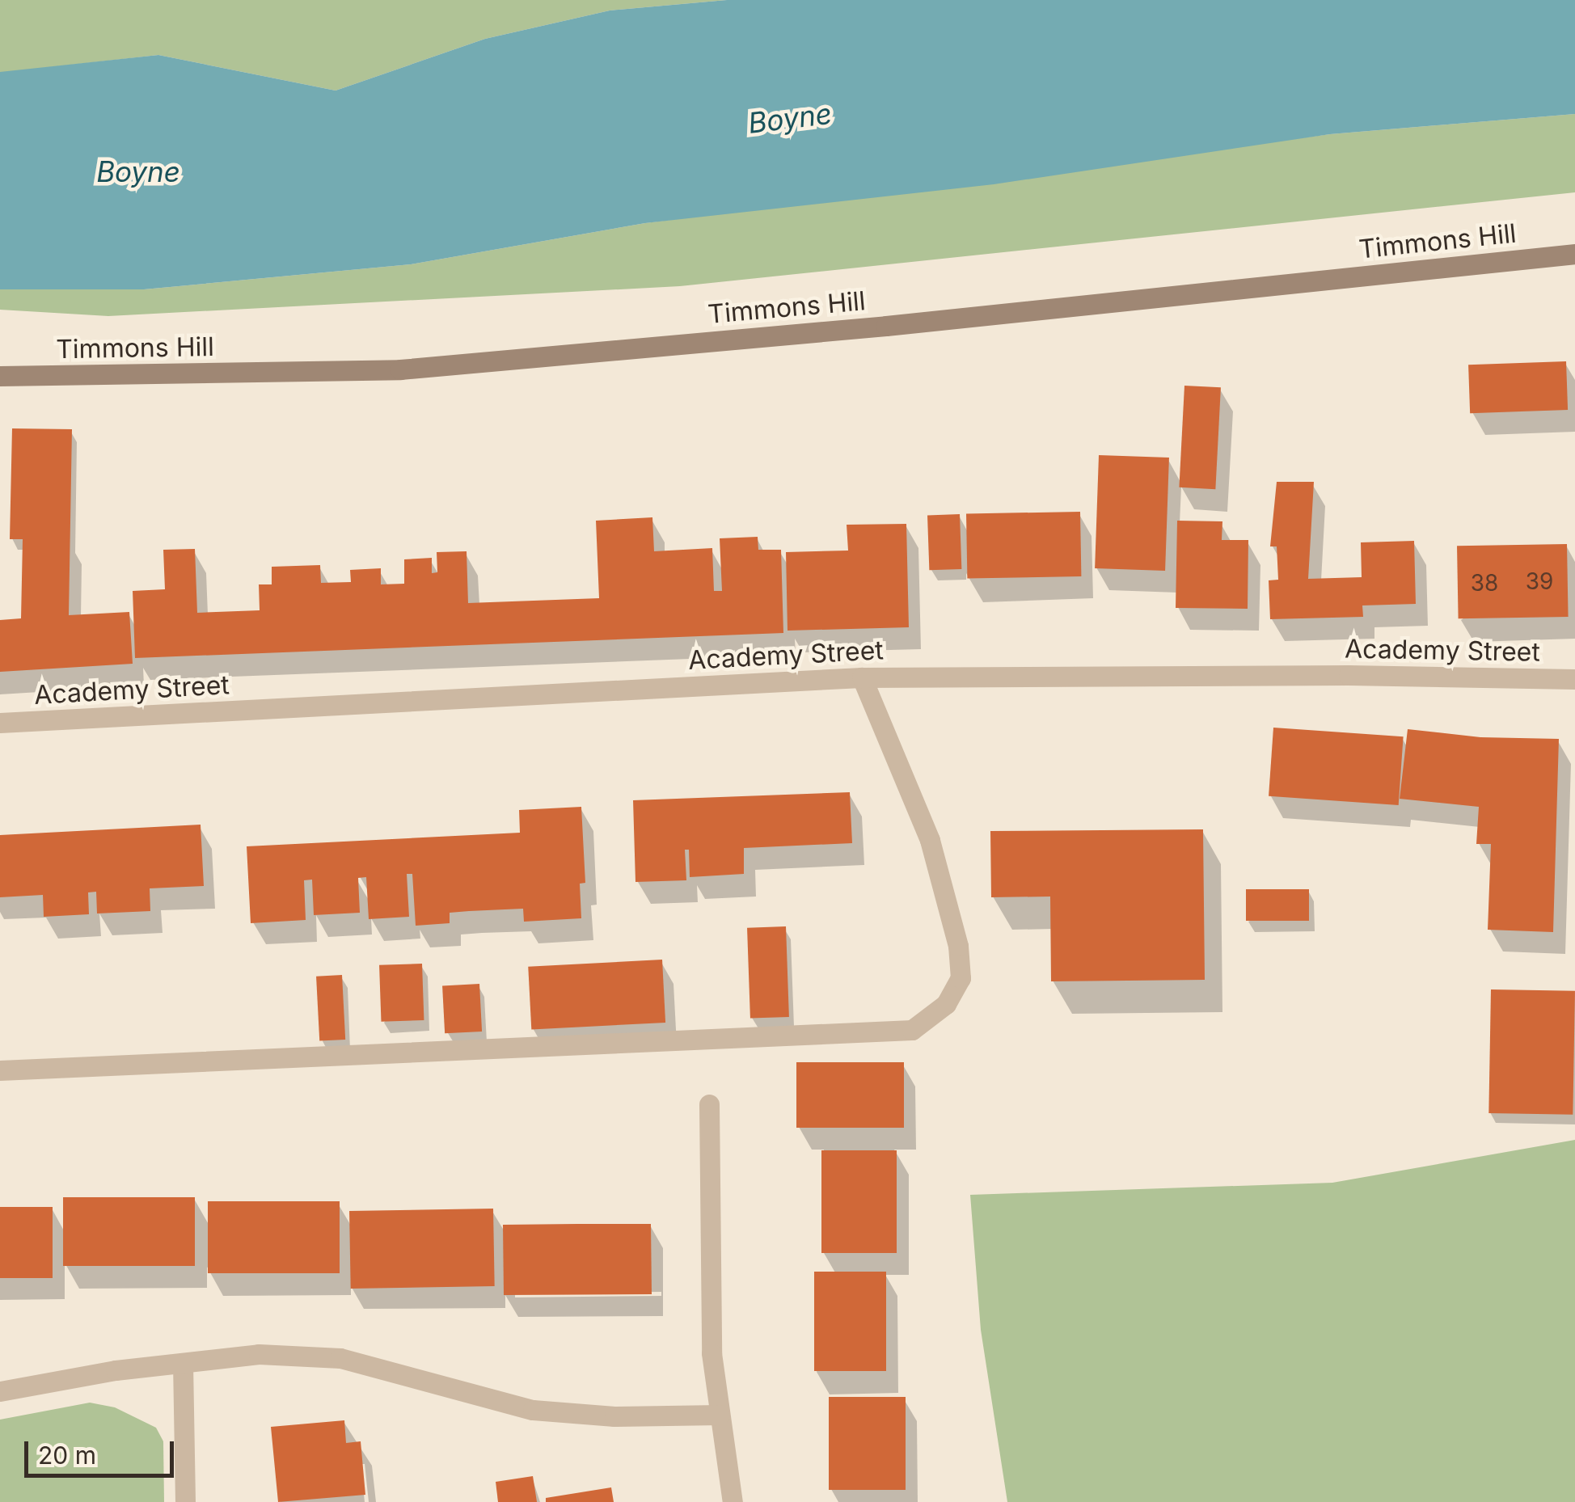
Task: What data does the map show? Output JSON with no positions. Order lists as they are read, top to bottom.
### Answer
{
  "streets": {
    "main road": ["Timmons Hill"],
    "street": ["Academy Street"]
  },
  "water": ["Boyne"],
  "house_numbers": ["39", "38"],
  "scale_bar": "20 m"
}
